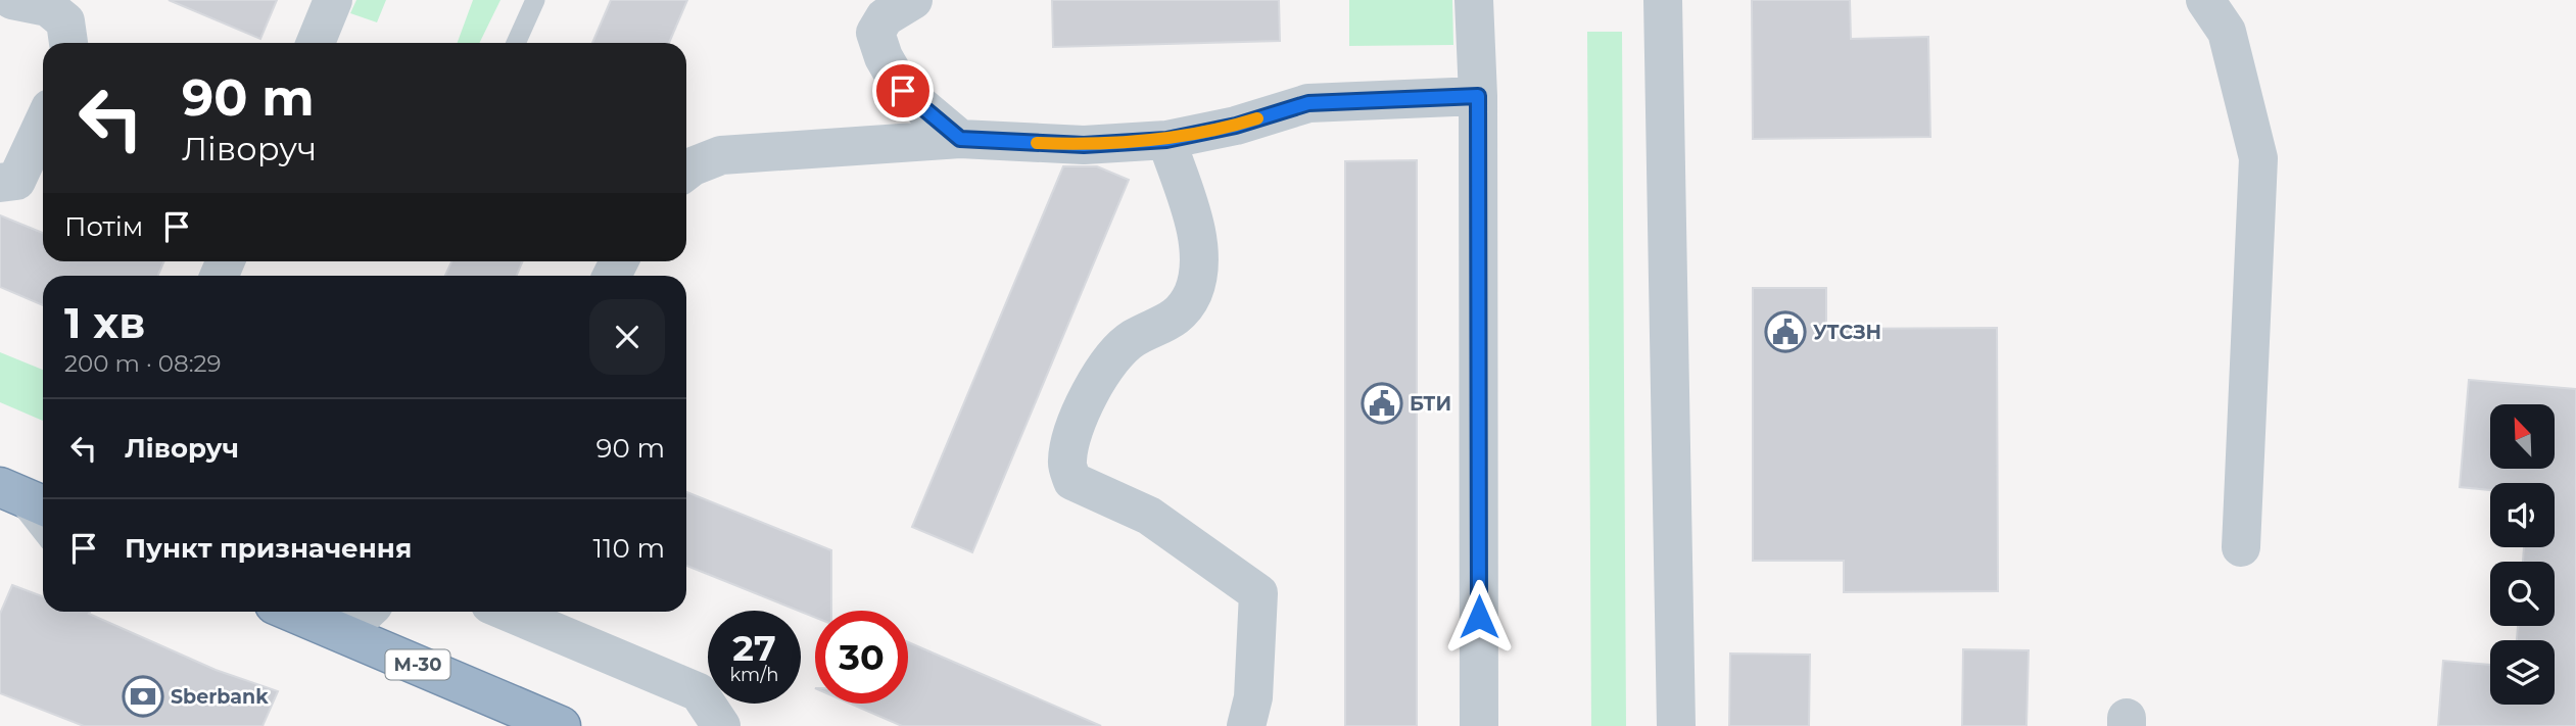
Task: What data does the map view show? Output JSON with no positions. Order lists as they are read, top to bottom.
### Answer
{
  "streets": {
    "highway": ["М-30"]
  },
  "places": {
    "public building": ["УТСЗН", "БТИ"],
    "bank": ["Sberbank"]
  },
  "north": "top left",
  "page": {
    "turn": ["90 m", "Ліворуч"],
    "then": "Потім",
    "heading": ["1 хв", "200 m · 08:29"],
    "list": [
      {
        "name": "Ліворуч",
        "value": "90 m"
      },
      {
        "name": "Пункт призначення",
        "value": "110 m"
      }
    ],
    "speed": "27 km/h",
    "limit": "30"
  }
}
